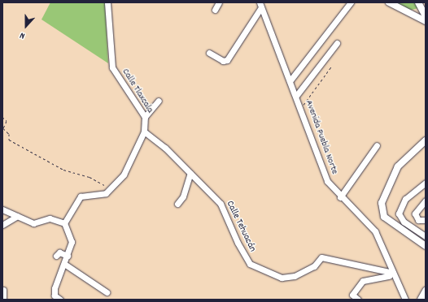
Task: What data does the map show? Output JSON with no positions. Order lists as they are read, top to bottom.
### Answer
{
  "streets": {
    "street": ["Calle Tlaxcala", "Avenida Puebla Norte", "Calle Tehuacán"]
  },
  "crossings": [
    ["Calle Tlaxcala", "Calle Tehuacán"],
    ["Avenida Puebla Norte", "Calle Tehuacán"]
  ],
  "north": "bottom"
}
